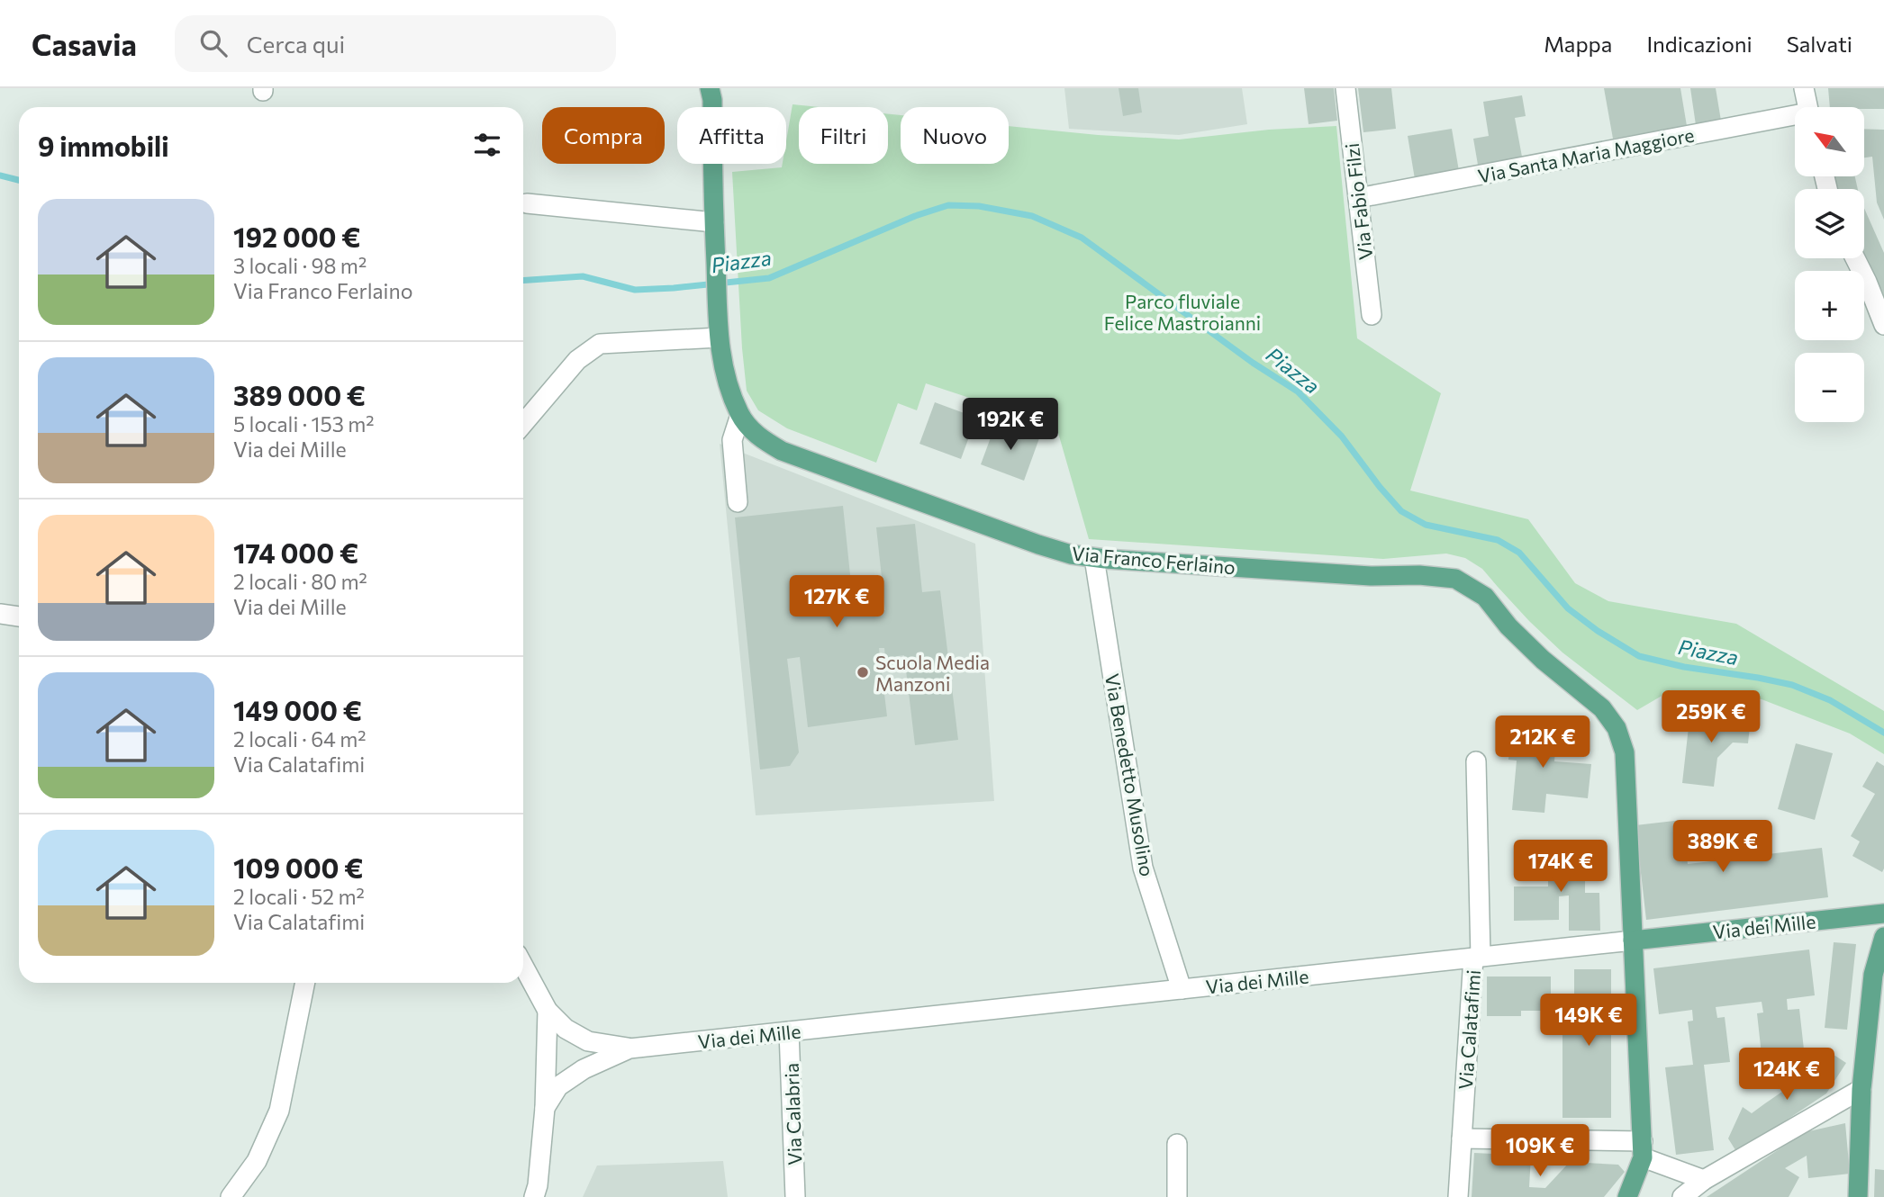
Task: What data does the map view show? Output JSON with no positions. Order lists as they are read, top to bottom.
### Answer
{
  "streets": {
    "main road": ["Via Franco Ferlaino", "Via dei Mille"],
    "street": [
      "Via Santa Maria Maggiore",
      "Via Fabio Filzi",
      "Via Benedetto Musolino",
      "Via Calatafimi",
      "Via Calabria"
    ]
  },
  "crossings": [
    ["Via Santa Maria Maggiore", "Via Fabio Filzi"],
    ["Via Franco Ferlaino", "Via Benedetto Musolino"],
    ["Via Franco Ferlaino", "Via dei Mille"],
    ["Via Benedetto Musolino", "Via dei Mille"],
    ["Via dei Mille", "Via Calatafimi"],
    ["Via dei Mille", "Via Calabria"]
  ],
  "water": ["Piazza"],
  "parks": ["Parco fluviale Felice Mastroianni"],
  "places": ["Scuola Media Manzoni"],
  "north": "top left",
  "page": {
    "header": "Casavia",
    "search": "Cerca qui",
    "nav": ["Mappa", "Indicazioni", "Salvati"],
    "map_buttons": ["+", "−"],
    "chip": [
      "Compra",
      "Affitta",
      "Filtri",
      "Nuovo"
    ],
    "heading": "9 immobili",
    "list": [
      {
        "name": "192 000 €",
        "note": "3 locali · 98 m² · Via Franco Ferlaino"
      },
      {
        "name": "389 000 €",
        "note": "5 locali · 153 m² · Via dei Mille"
      },
      {
        "name": "174 000 €",
        "note": "2 locali · 80 m² · Via dei Mille"
      },
      {
        "name": "149 000 €",
        "note": "2 locali · 64 m² · Via Calatafimi"
      },
      {
        "name": "109 000 €",
        "note": "2 locali · 52 m² · Via Calatafimi"
      }
    ],
    "price": [
      "192K €",
      "127K €",
      "259K €",
      "212K €",
      "389K €",
      "174K €",
      "149K €",
      "124K €",
      "109K €"
    ]
  }
}
